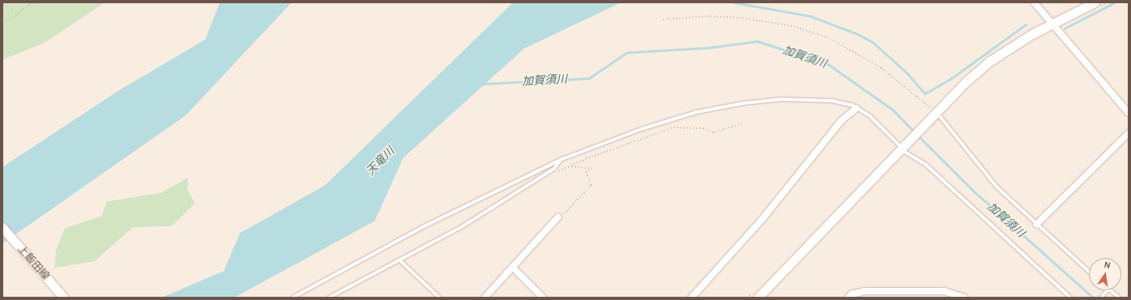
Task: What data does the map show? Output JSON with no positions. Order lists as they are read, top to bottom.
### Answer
{
  "streets": {
    "street": ["上飯田線"]
  },
  "water": ["加賀須川", "天竜川"],
  "north": "top"
}
